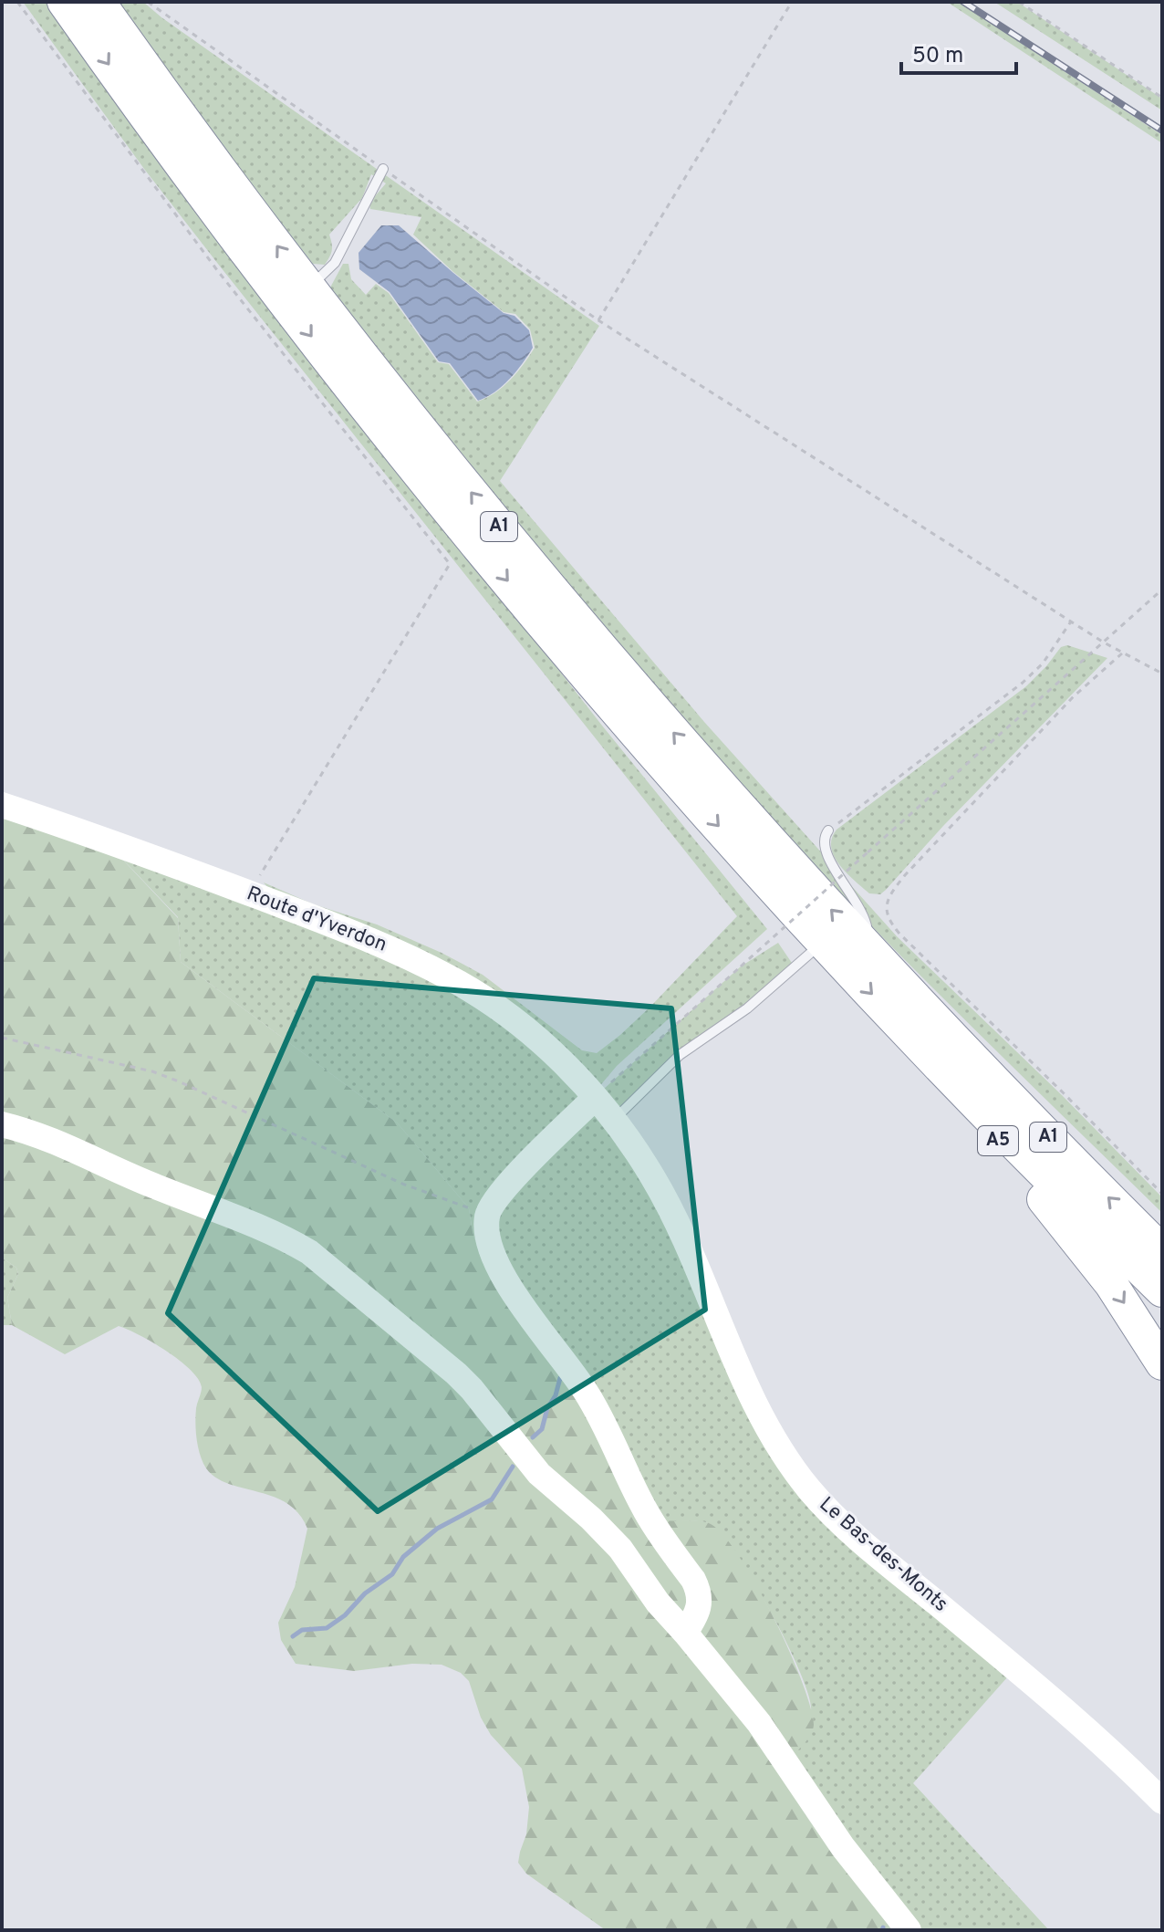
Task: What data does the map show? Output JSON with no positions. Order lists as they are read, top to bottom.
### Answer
{
  "streets": {
    "highway": ["A1", "A5"],
    "street": ["Route d'Yverdon", "Le Bas-des-Monts"]
  },
  "crossings": [
    ["A1", "A5"],
    ["Route d'Yverdon", "Le Bas-des-Monts"]
  ],
  "scale_bar": "50 m"
}
